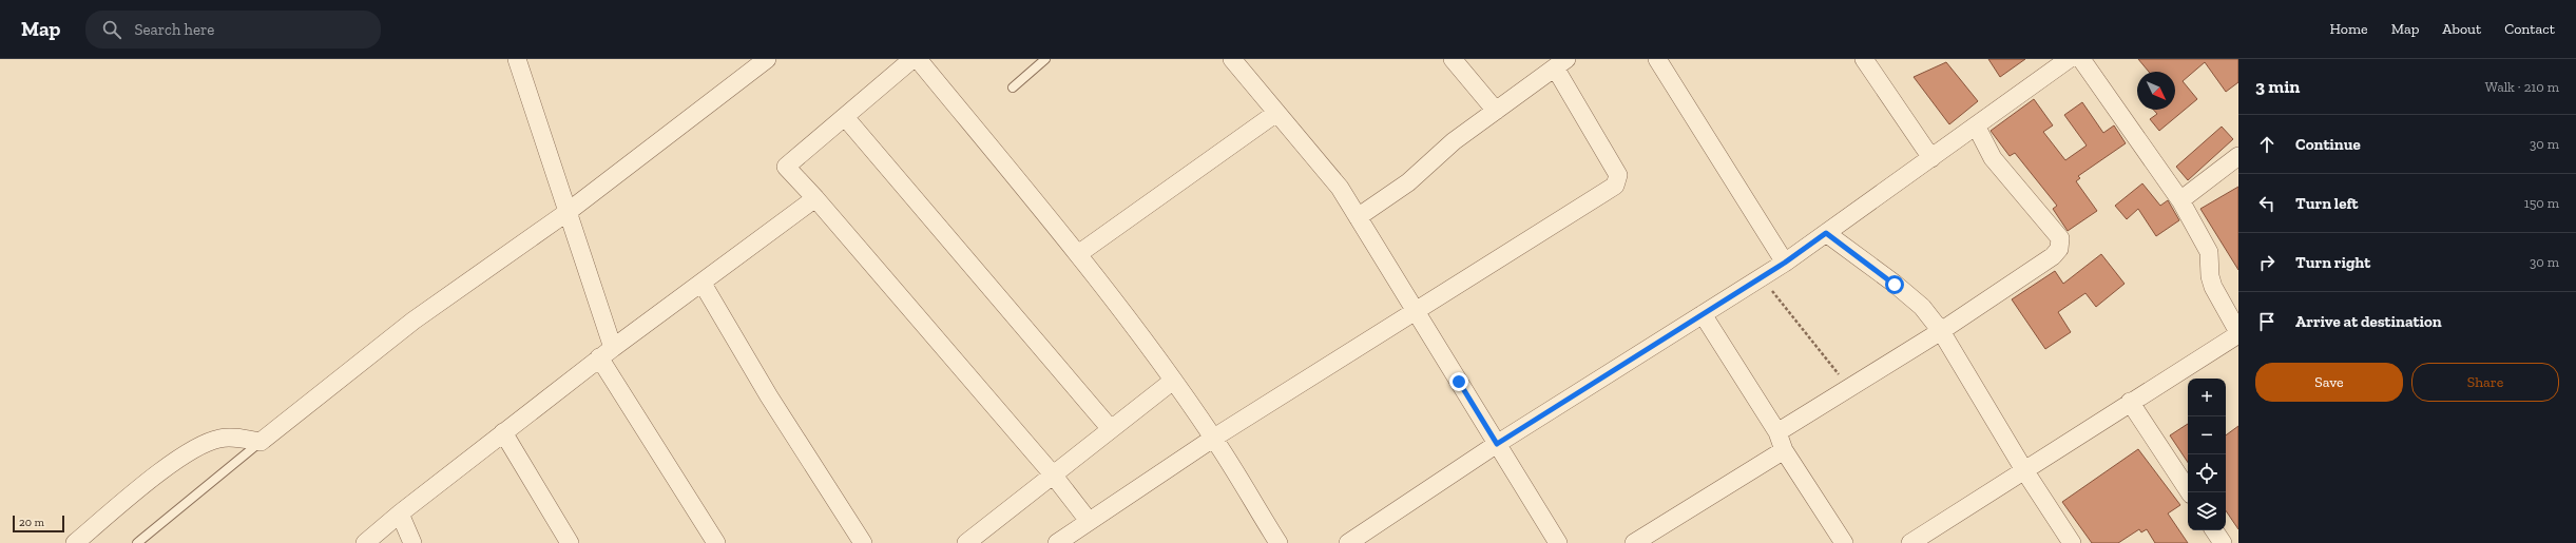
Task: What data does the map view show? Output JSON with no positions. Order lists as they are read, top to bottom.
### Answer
{
  "scale_bar": "20 m",
  "north": "bottom right",
  "page": {
    "header": "Map",
    "search": "Search here",
    "nav": [
      "Home",
      "Map",
      "About",
      "Contact"
    ],
    "heading": ["3 min", "Walk · 210 m"],
    "list": [
      ["Continue", "30 m"],
      ["Turn left", "150 m"],
      ["Turn right", "30 m"],
      "Arrive at destination"
    ],
    "buttons": ["Save", "Share"],
    "map_buttons": ["+", "−"],
    "scale": "20 m"
  }
}
